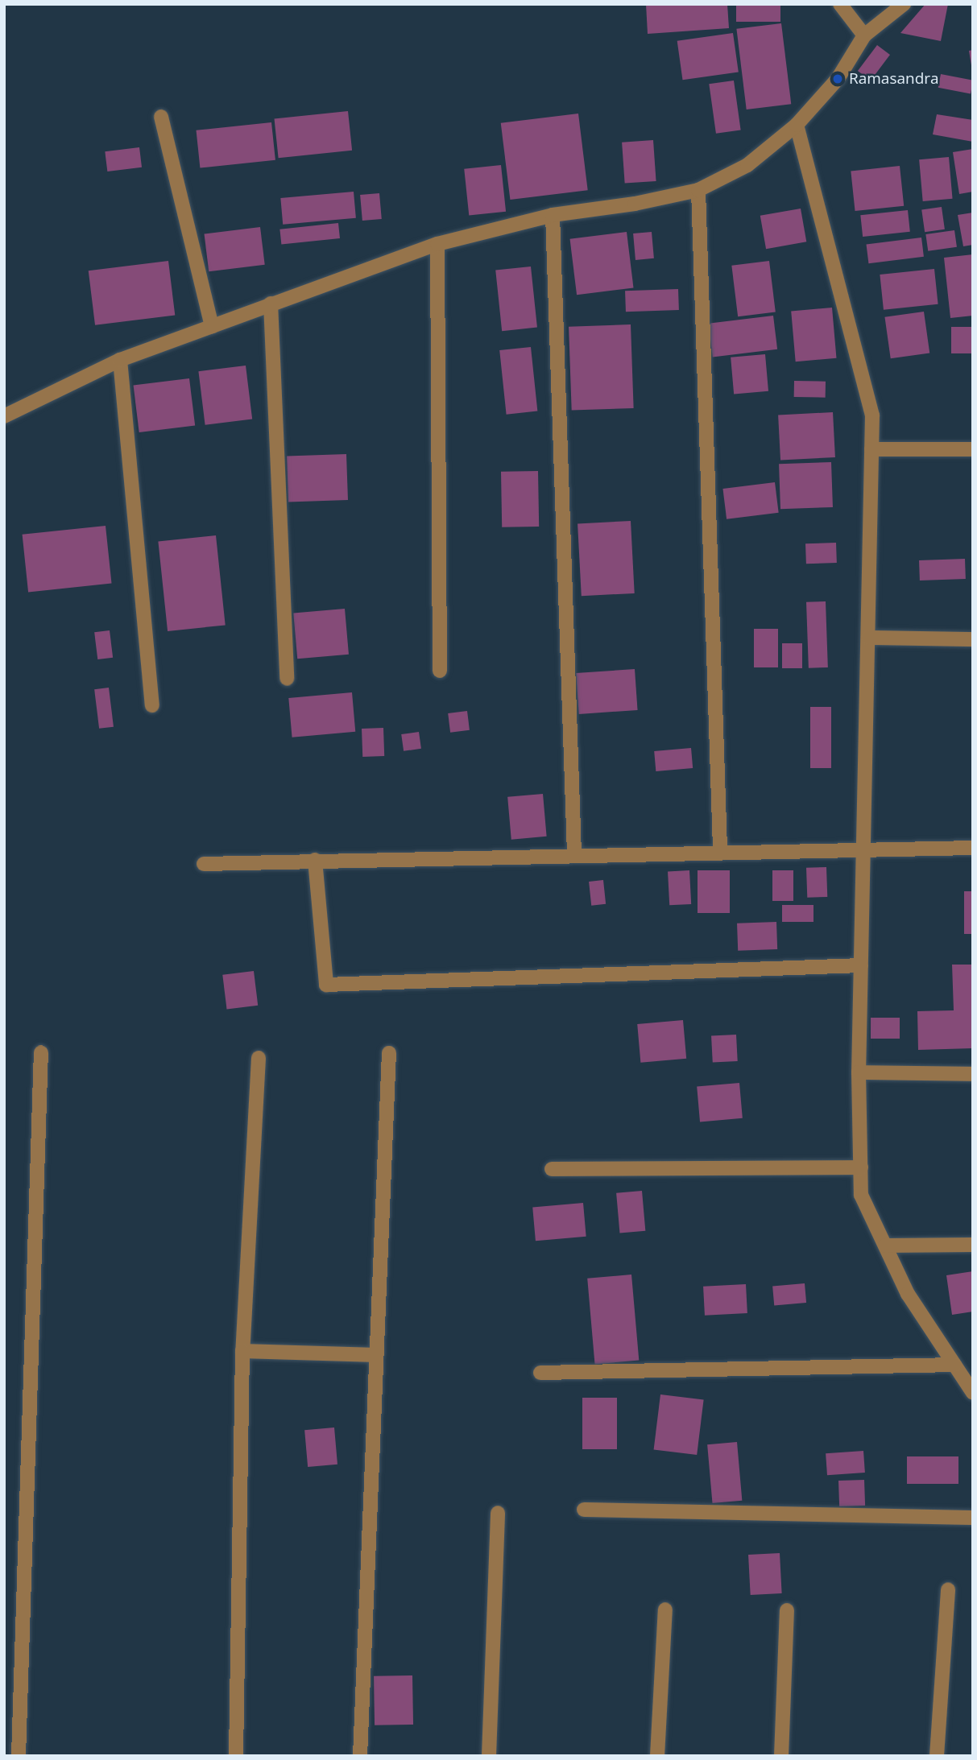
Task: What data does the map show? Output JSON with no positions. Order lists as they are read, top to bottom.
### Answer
{
  "places": ["Ramasandra"]
}
